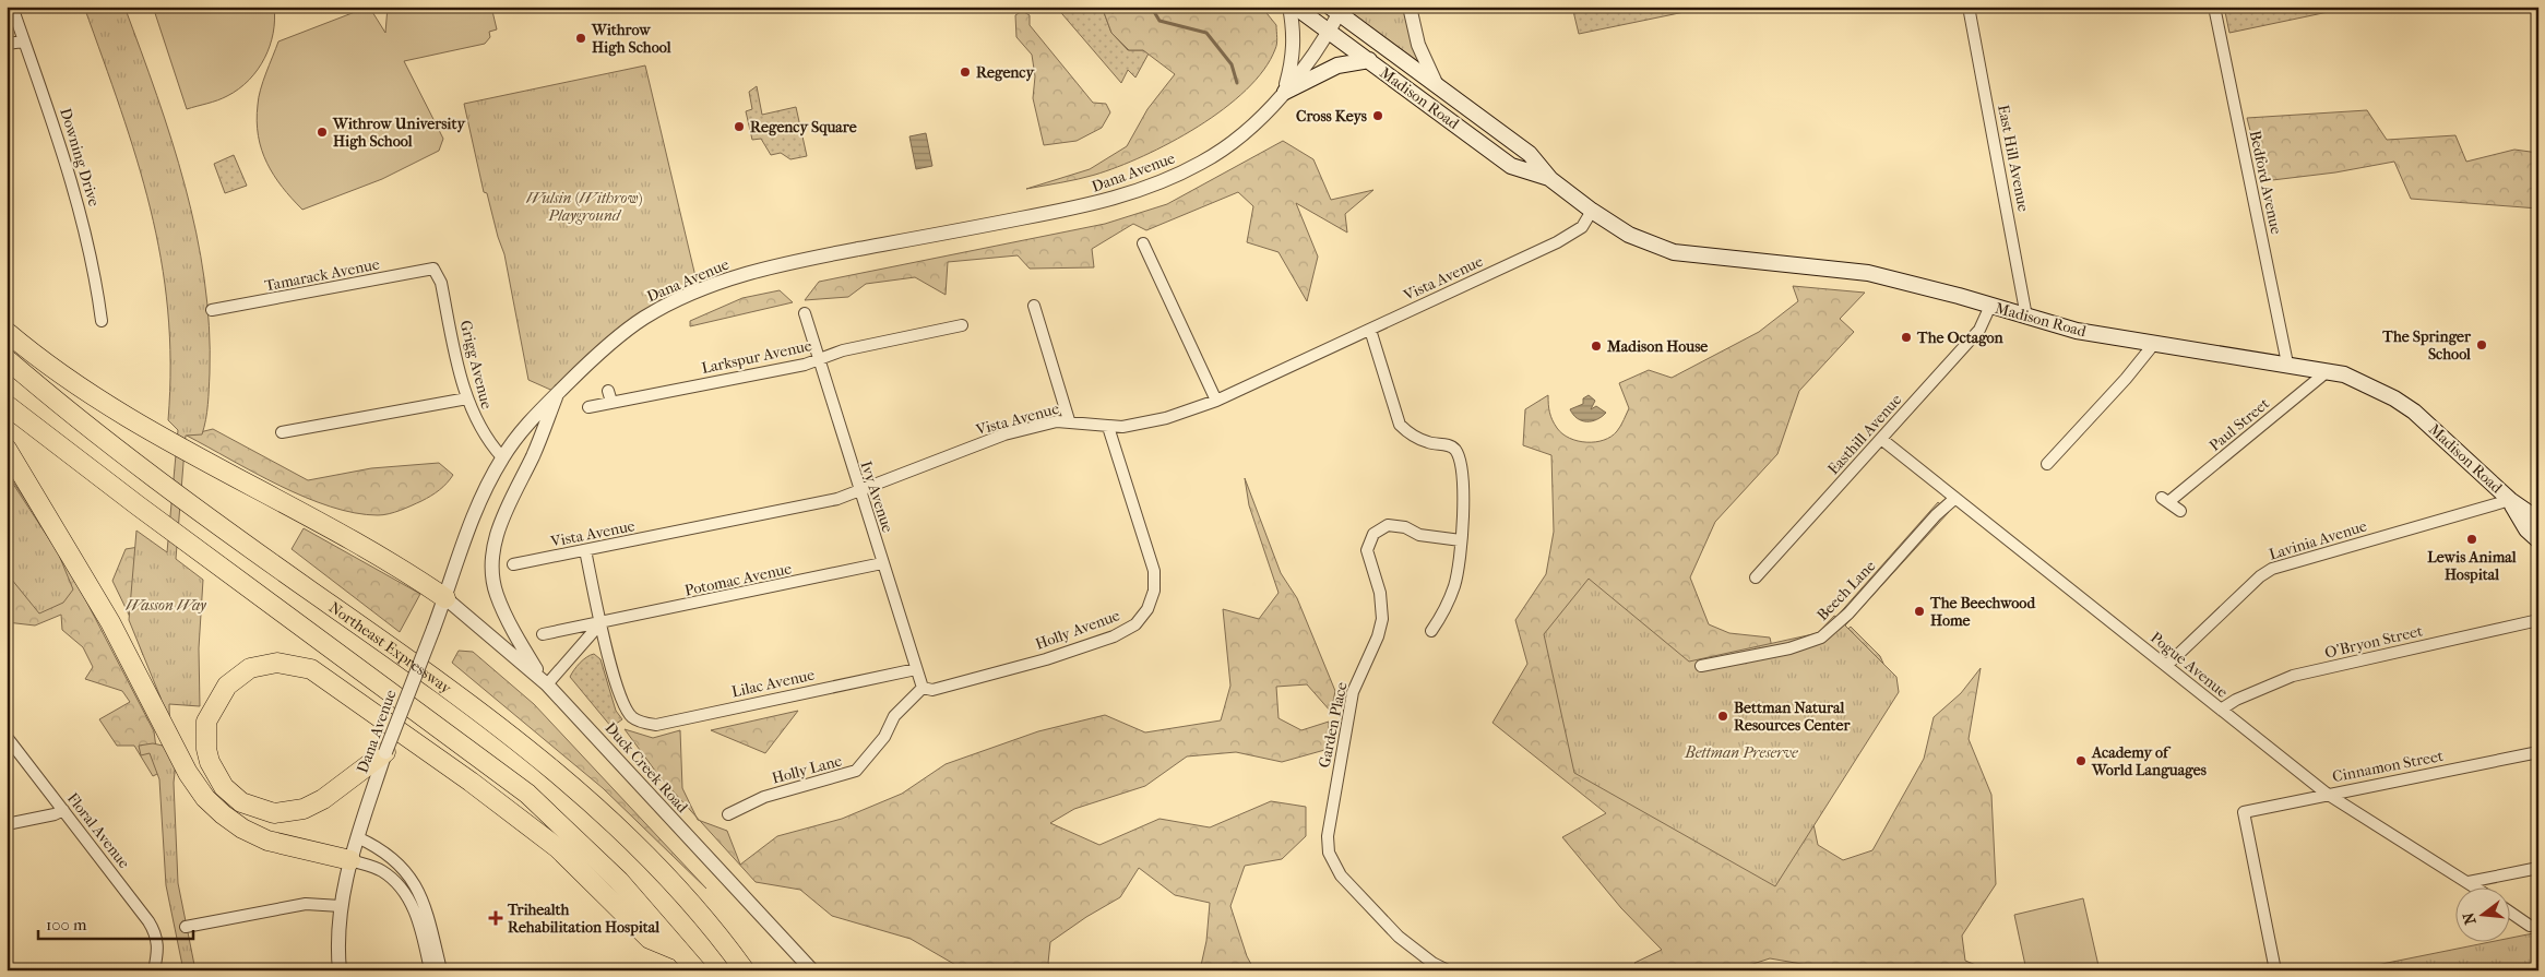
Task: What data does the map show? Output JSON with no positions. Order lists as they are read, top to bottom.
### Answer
{
  "streets": {
    "highway": ["Northeast Expressway"],
    "main road": ["Madison Road"],
    "street": [
      "Downing Drive",
      "East Hill Avenue",
      "Dana Avenue",
      "Bedford Avenue",
      "Tamarack Avenue",
      "Vista Avenue",
      "Larkspur Avenue",
      "Grigg Avenue",
      "Paul Street",
      "Easthill Avenue",
      "Ivy Avenue",
      "Lavinia Avenue",
      "Potomac Avenue",
      "Beech Lane",
      "Holly Avenue",
      "O’Bryon Street",
      "Pogue Avenue",
      "Lilac Avenue",
      "Garden Place",
      "Cinnamon Street",
      "Duck Creek Road",
      "Holly Lane",
      "Floral Avenue"
    ]
  },
  "crossings": [
    ["Madison Road", "East Hill Avenue"],
    ["Madison Road", "Dana Avenue"],
    ["Madison Road", "Bedford Avenue"],
    ["Madison Road", "Vista Avenue"],
    ["Madison Road", "Paul Street"],
    ["Madison Road", "Easthill Avenue"],
    ["Madison Road", "Lavinia Avenue"],
    ["Dana Avenue", "Grigg Avenue"],
    ["Dana Avenue", "Duck Creek Road"],
    ["Tamarack Avenue", "Grigg Avenue"],
    ["Vista Avenue", "Ivy Avenue"],
    ["Vista Avenue", "Holly Avenue"],
    ["Larkspur Avenue", "Ivy Avenue"],
    ["Easthill Avenue", "Pogue Avenue"],
    ["Ivy Avenue", "Potomac Avenue"],
    ["Ivy Avenue", "Holly Avenue"],
    ["Ivy Avenue", "Lilac Avenue"],
    ["Ivy Avenue", "Holly Lane"],
    ["Lavinia Avenue", "Pogue Avenue"],
    ["Potomac Avenue", "Lilac Avenue"],
    ["Beech Lane", "Pogue Avenue"],
    ["Holly Avenue", "Holly Lane"],
    ["O’Bryon Street", "Pogue Avenue"],
    ["Pogue Avenue", "Cinnamon Street"]
  ],
  "parks": ["Wulsin (Withrow) Playground", "Wasson Way", "Bettman Preserve"],
  "places": {
    "other": [
      "Withrow High School",
      "Regency",
      "Cross Keys",
      "Regency Square",
      "Withrow University High School",
      "The Octagon",
      "The Springer School",
      "Madison House",
      "Lewis Animal Hospital",
      "The Beechwood Home",
      "Bettman Natural Resources Center",
      "Academy of World Languages"
    ],
    "health": ["Trihealth Rehabilitation Hospital"]
  },
  "scale_bar": "100 m",
  "north": "left"
}
